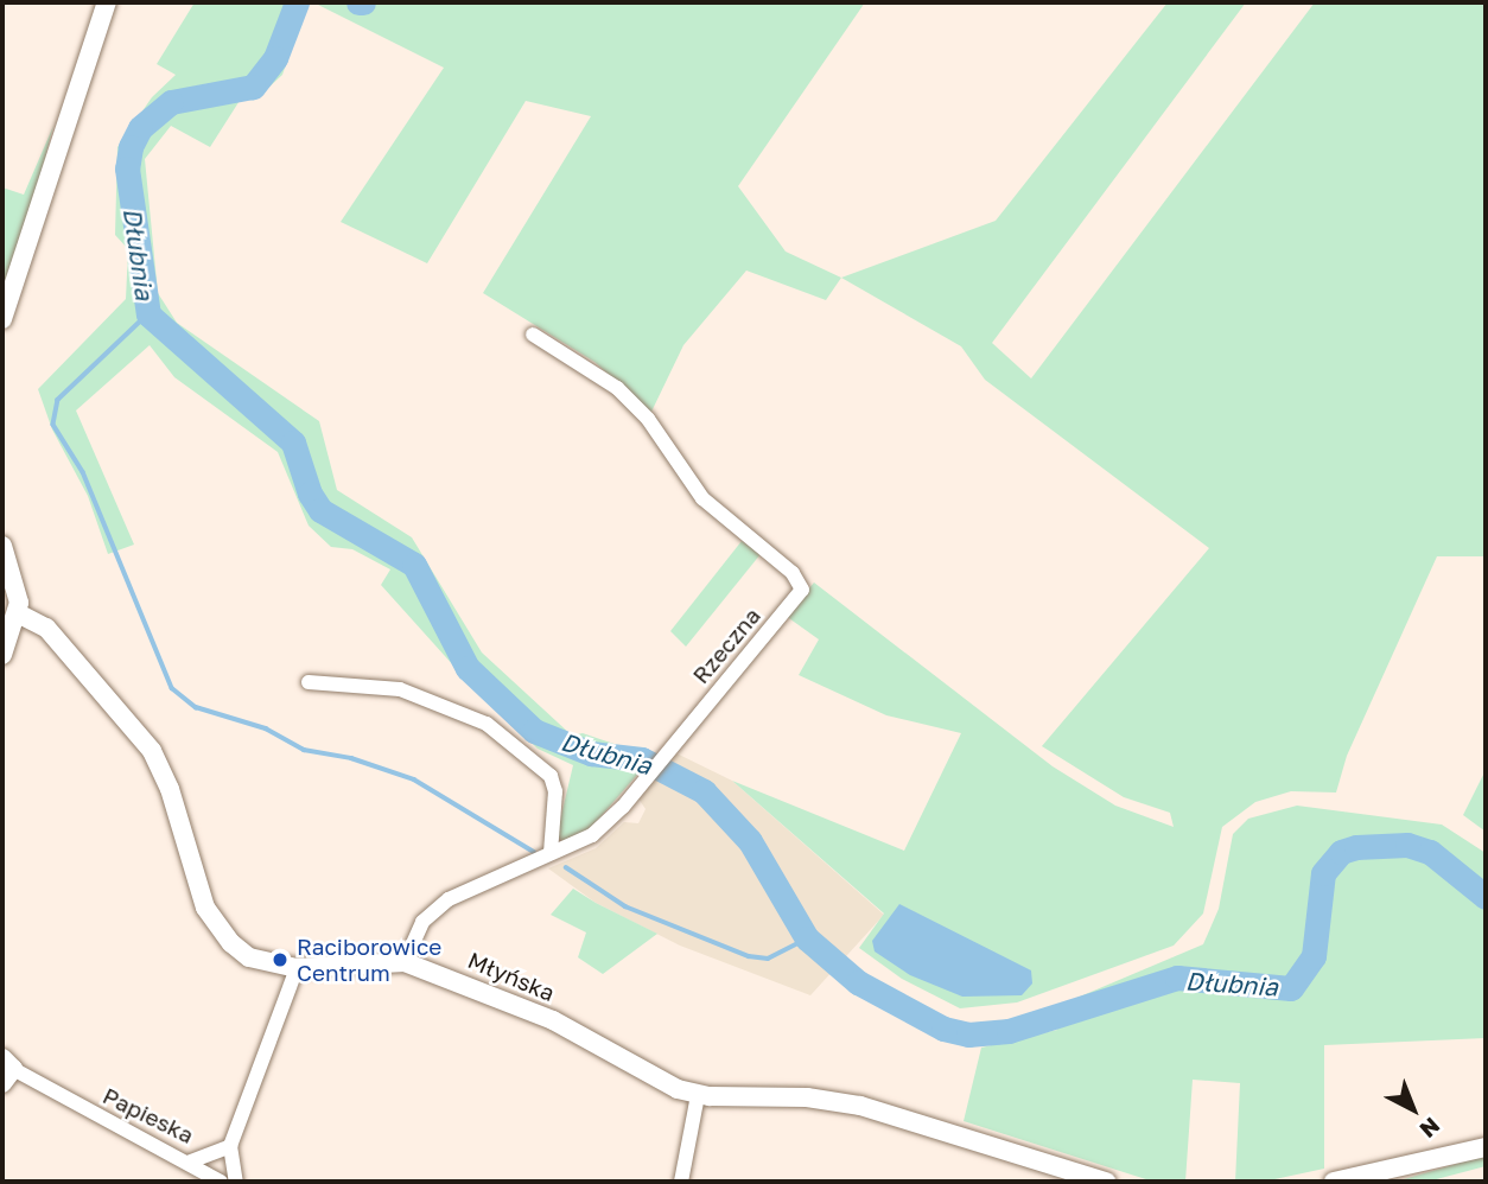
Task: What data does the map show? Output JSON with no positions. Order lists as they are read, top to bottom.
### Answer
{
  "streets": {
    "street": ["Rzeczna", "Młyńska", "Papieska"]
  },
  "crossings": [
    ["Rzeczna", "Młyńska"]
  ],
  "water": ["Dłubnia"],
  "places": ["Raciborowice Centrum"],
  "north": "bottom right"
}
